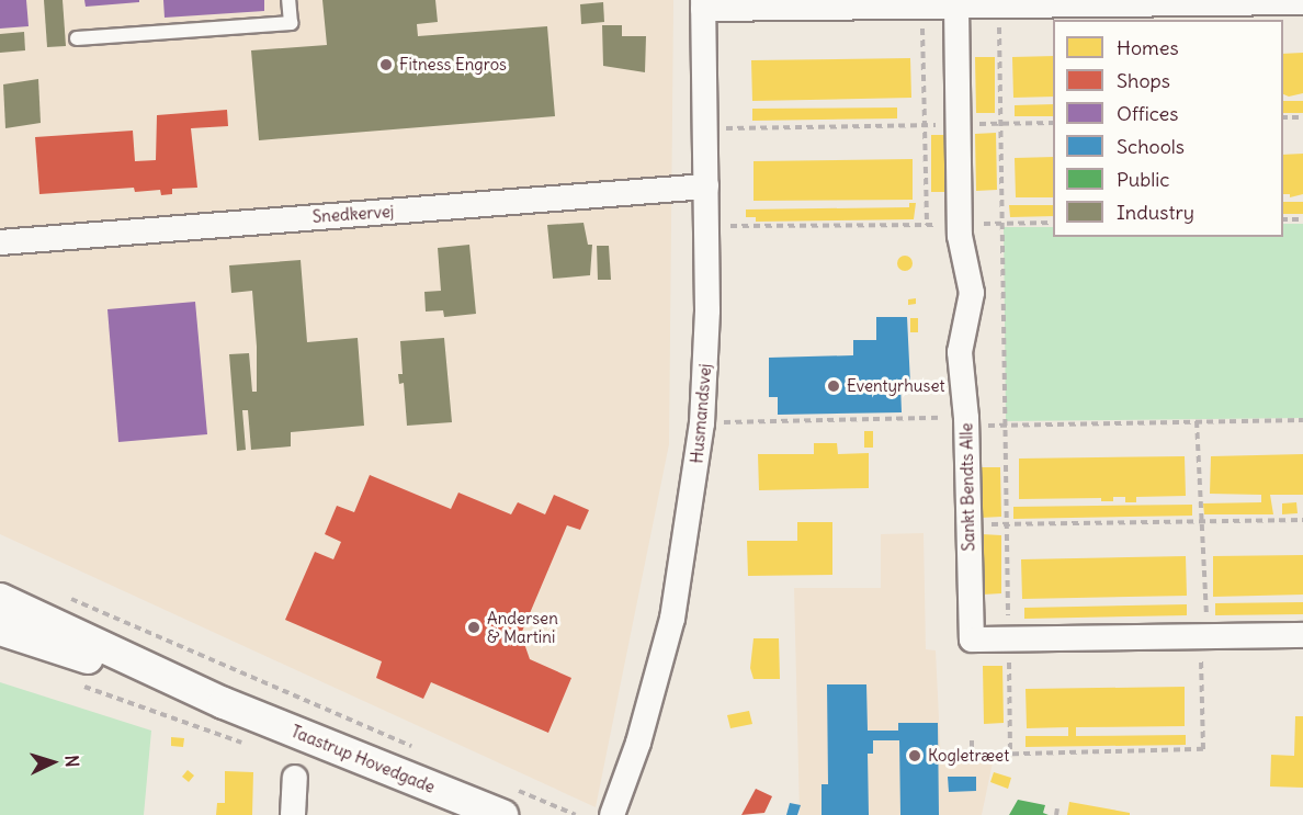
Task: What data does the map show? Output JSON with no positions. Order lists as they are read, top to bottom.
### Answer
{
  "streets": {
    "street": [
      "Snedkervej",
      "Husmandsvej",
      "Sankt Bendts Alle",
      "Taastrup Hovedgade"
    ]
  },
  "crossings": [
    ["Snedkervej", "Husmandsvej"]
  ],
  "places": [
    "Fitness Engros",
    "Eventyrhuset",
    "Andersen & Martini",
    "Kogletræet"
  ],
  "legend": [
    "Homes",
    "Shops",
    "Offices",
    "Schools",
    "Public",
    "Industry"
  ],
  "north": "right"
}
